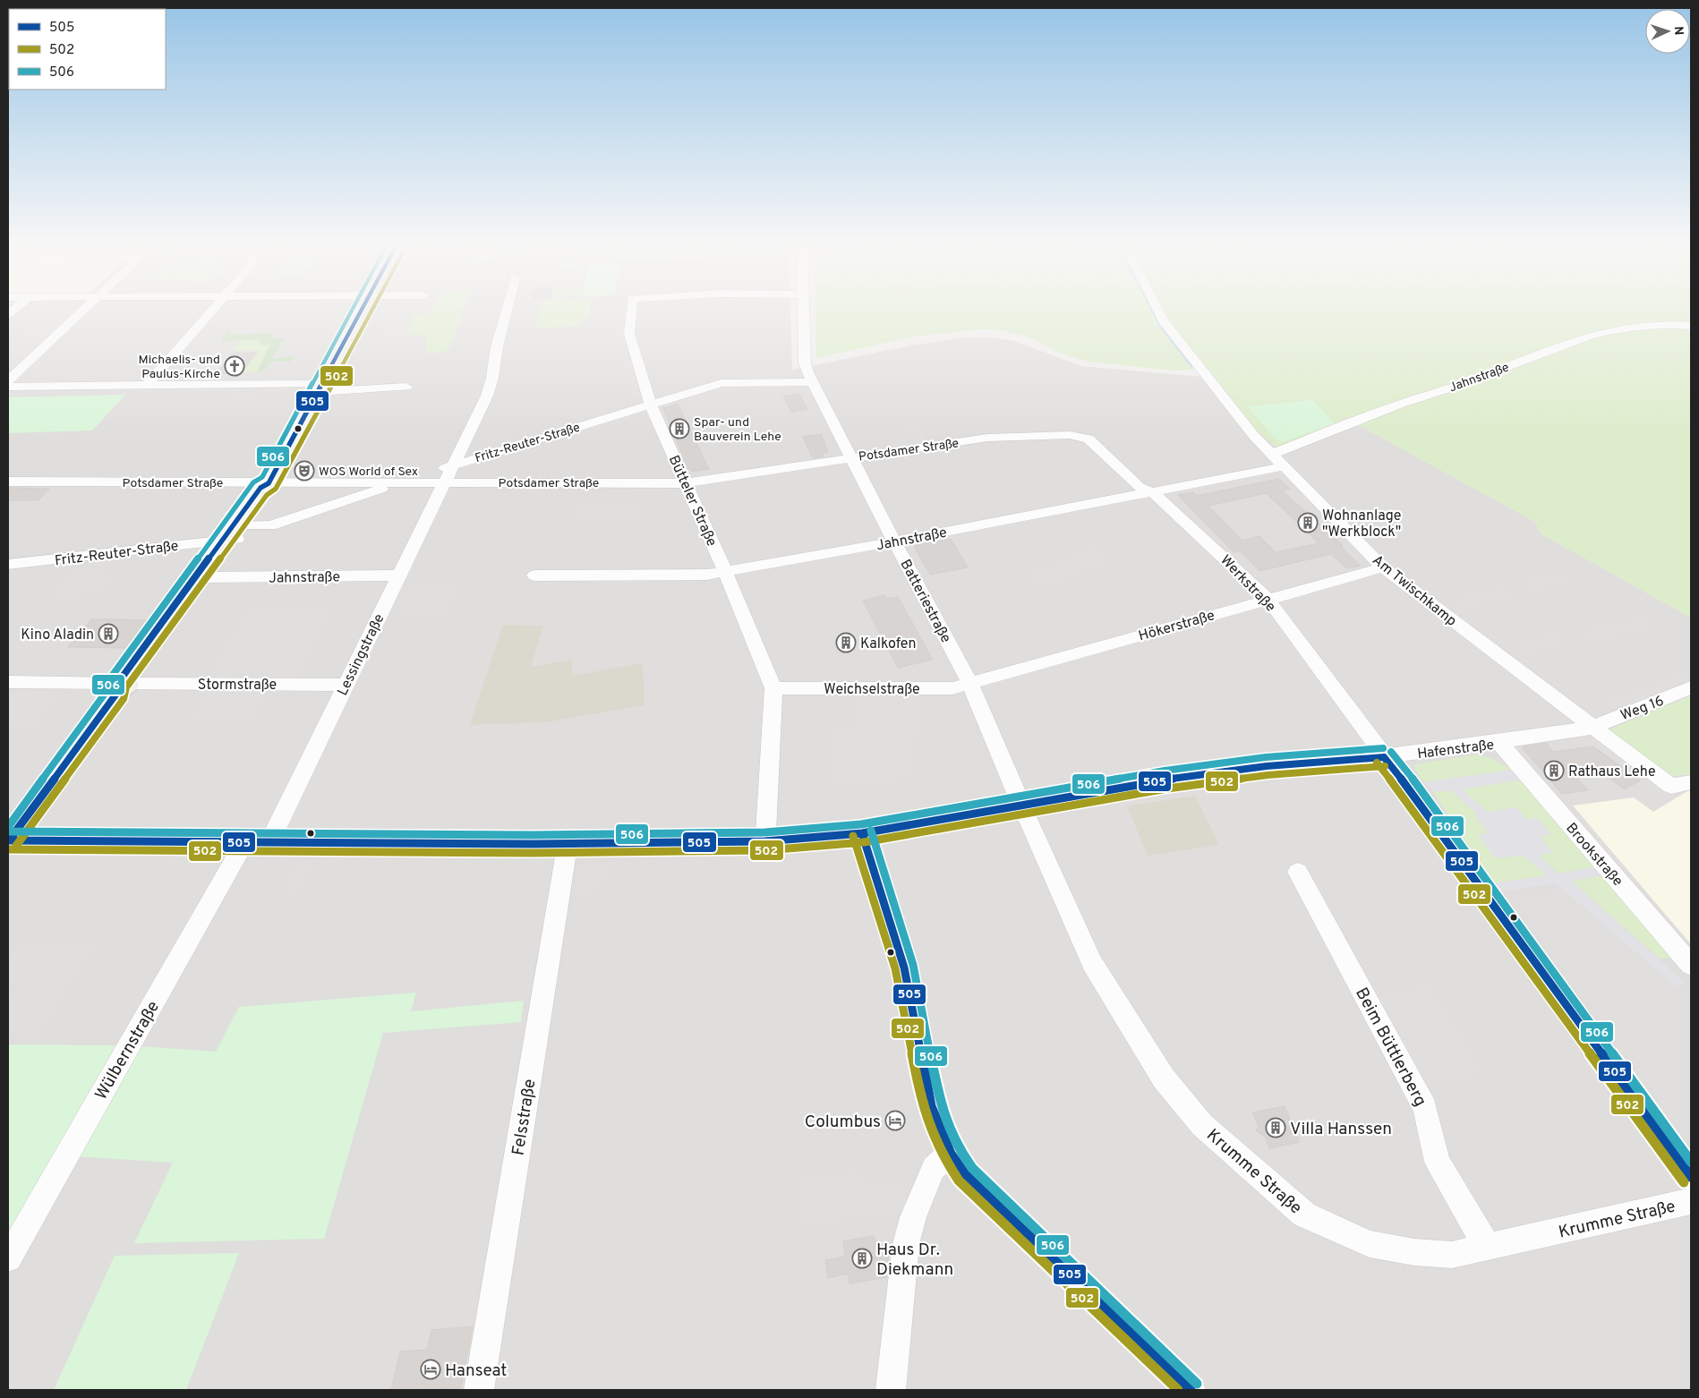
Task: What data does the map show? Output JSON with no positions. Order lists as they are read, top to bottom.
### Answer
{
  "streets": {
    "street": [
      "Jahnstraße",
      "Fritz-Reuter-Straße",
      "Potsdamer Straße",
      "Bütteler Straße",
      "Werkstraße",
      "Am Twischkamp",
      "Batteriestraße",
      "Hökerstraße",
      "Lessingstraße",
      "Stormstraße",
      "Weichselstraße",
      "Weg 16",
      "Hafenstraße",
      "Brookstraße",
      "Beim Büttlerberg",
      "Wülbernstraße",
      "Felsstraße",
      "Krumme Straße"
    ]
  },
  "crossings": [
    ["Jahnstraße", "Bütteler Straße"],
    ["Jahnstraße", "Werkstraße"],
    ["Jahnstraße", "Am Twischkamp"],
    ["Jahnstraße", "Batteriestraße"],
    ["Jahnstraße", "Lessingstraße"],
    ["Fritz-Reuter-Straße", "Potsdamer Straße"],
    ["Fritz-Reuter-Straße", "Bütteler Straße"],
    ["Fritz-Reuter-Straße", "Batteriestraße"],
    ["Fritz-Reuter-Straße", "Lessingstraße"],
    ["Potsdamer Straße", "Bütteler Straße"],
    ["Potsdamer Straße", "Werkstraße"],
    ["Potsdamer Straße", "Batteriestraße"],
    ["Potsdamer Straße", "Lessingstraße"],
    ["Bütteler Straße", "Weichselstraße"],
    ["Bütteler Straße", "Hafenstraße"],
    ["Werkstraße", "Hökerstraße"],
    ["Werkstraße", "Hafenstraße"],
    ["Am Twischkamp", "Hökerstraße"],
    ["Am Twischkamp", "Weg 16"],
    ["Am Twischkamp", "Hafenstraße"],
    ["Batteriestraße", "Hökerstraße"],
    ["Batteriestraße", "Weichselstraße"],
    ["Batteriestraße", "Hafenstraße"],
    ["Batteriestraße", "Krumme Straße"],
    ["Hökerstraße", "Weichselstraße"],
    ["Lessingstraße", "Stormstraße"],
    ["Lessingstraße", "Hafenstraße"],
    ["Weg 16", "Hafenstraße"],
    ["Hafenstraße", "Brookstraße"],
    ["Hafenstraße", "Wülbernstraße"],
    ["Hafenstraße", "Felsstraße"],
    ["Hafenstraße", "Krumme Straße"],
    ["Beim Büttlerberg", "Krumme Straße"]
  ],
  "places": {
    "church": ["Michaelis- und Paulus-Kirche"],
    "building": [
      "Spar- und Bauverein Lehe",
      "Wohnanlage \"Werkblock\"",
      "Kino Aladin",
      "Kalkofen",
      "Rathaus Lehe",
      "Villa Hanssen",
      "Haus Dr. Diekmann"
    ],
    "theatre": ["WOS World of Sex"],
    "hotel": ["Columbus", "Hanseat"]
  },
  "lines": ["transit line 505", "transit line 502", "transit line 506"],
  "legend": ["505", "502", "506"],
  "north": "right"
}
